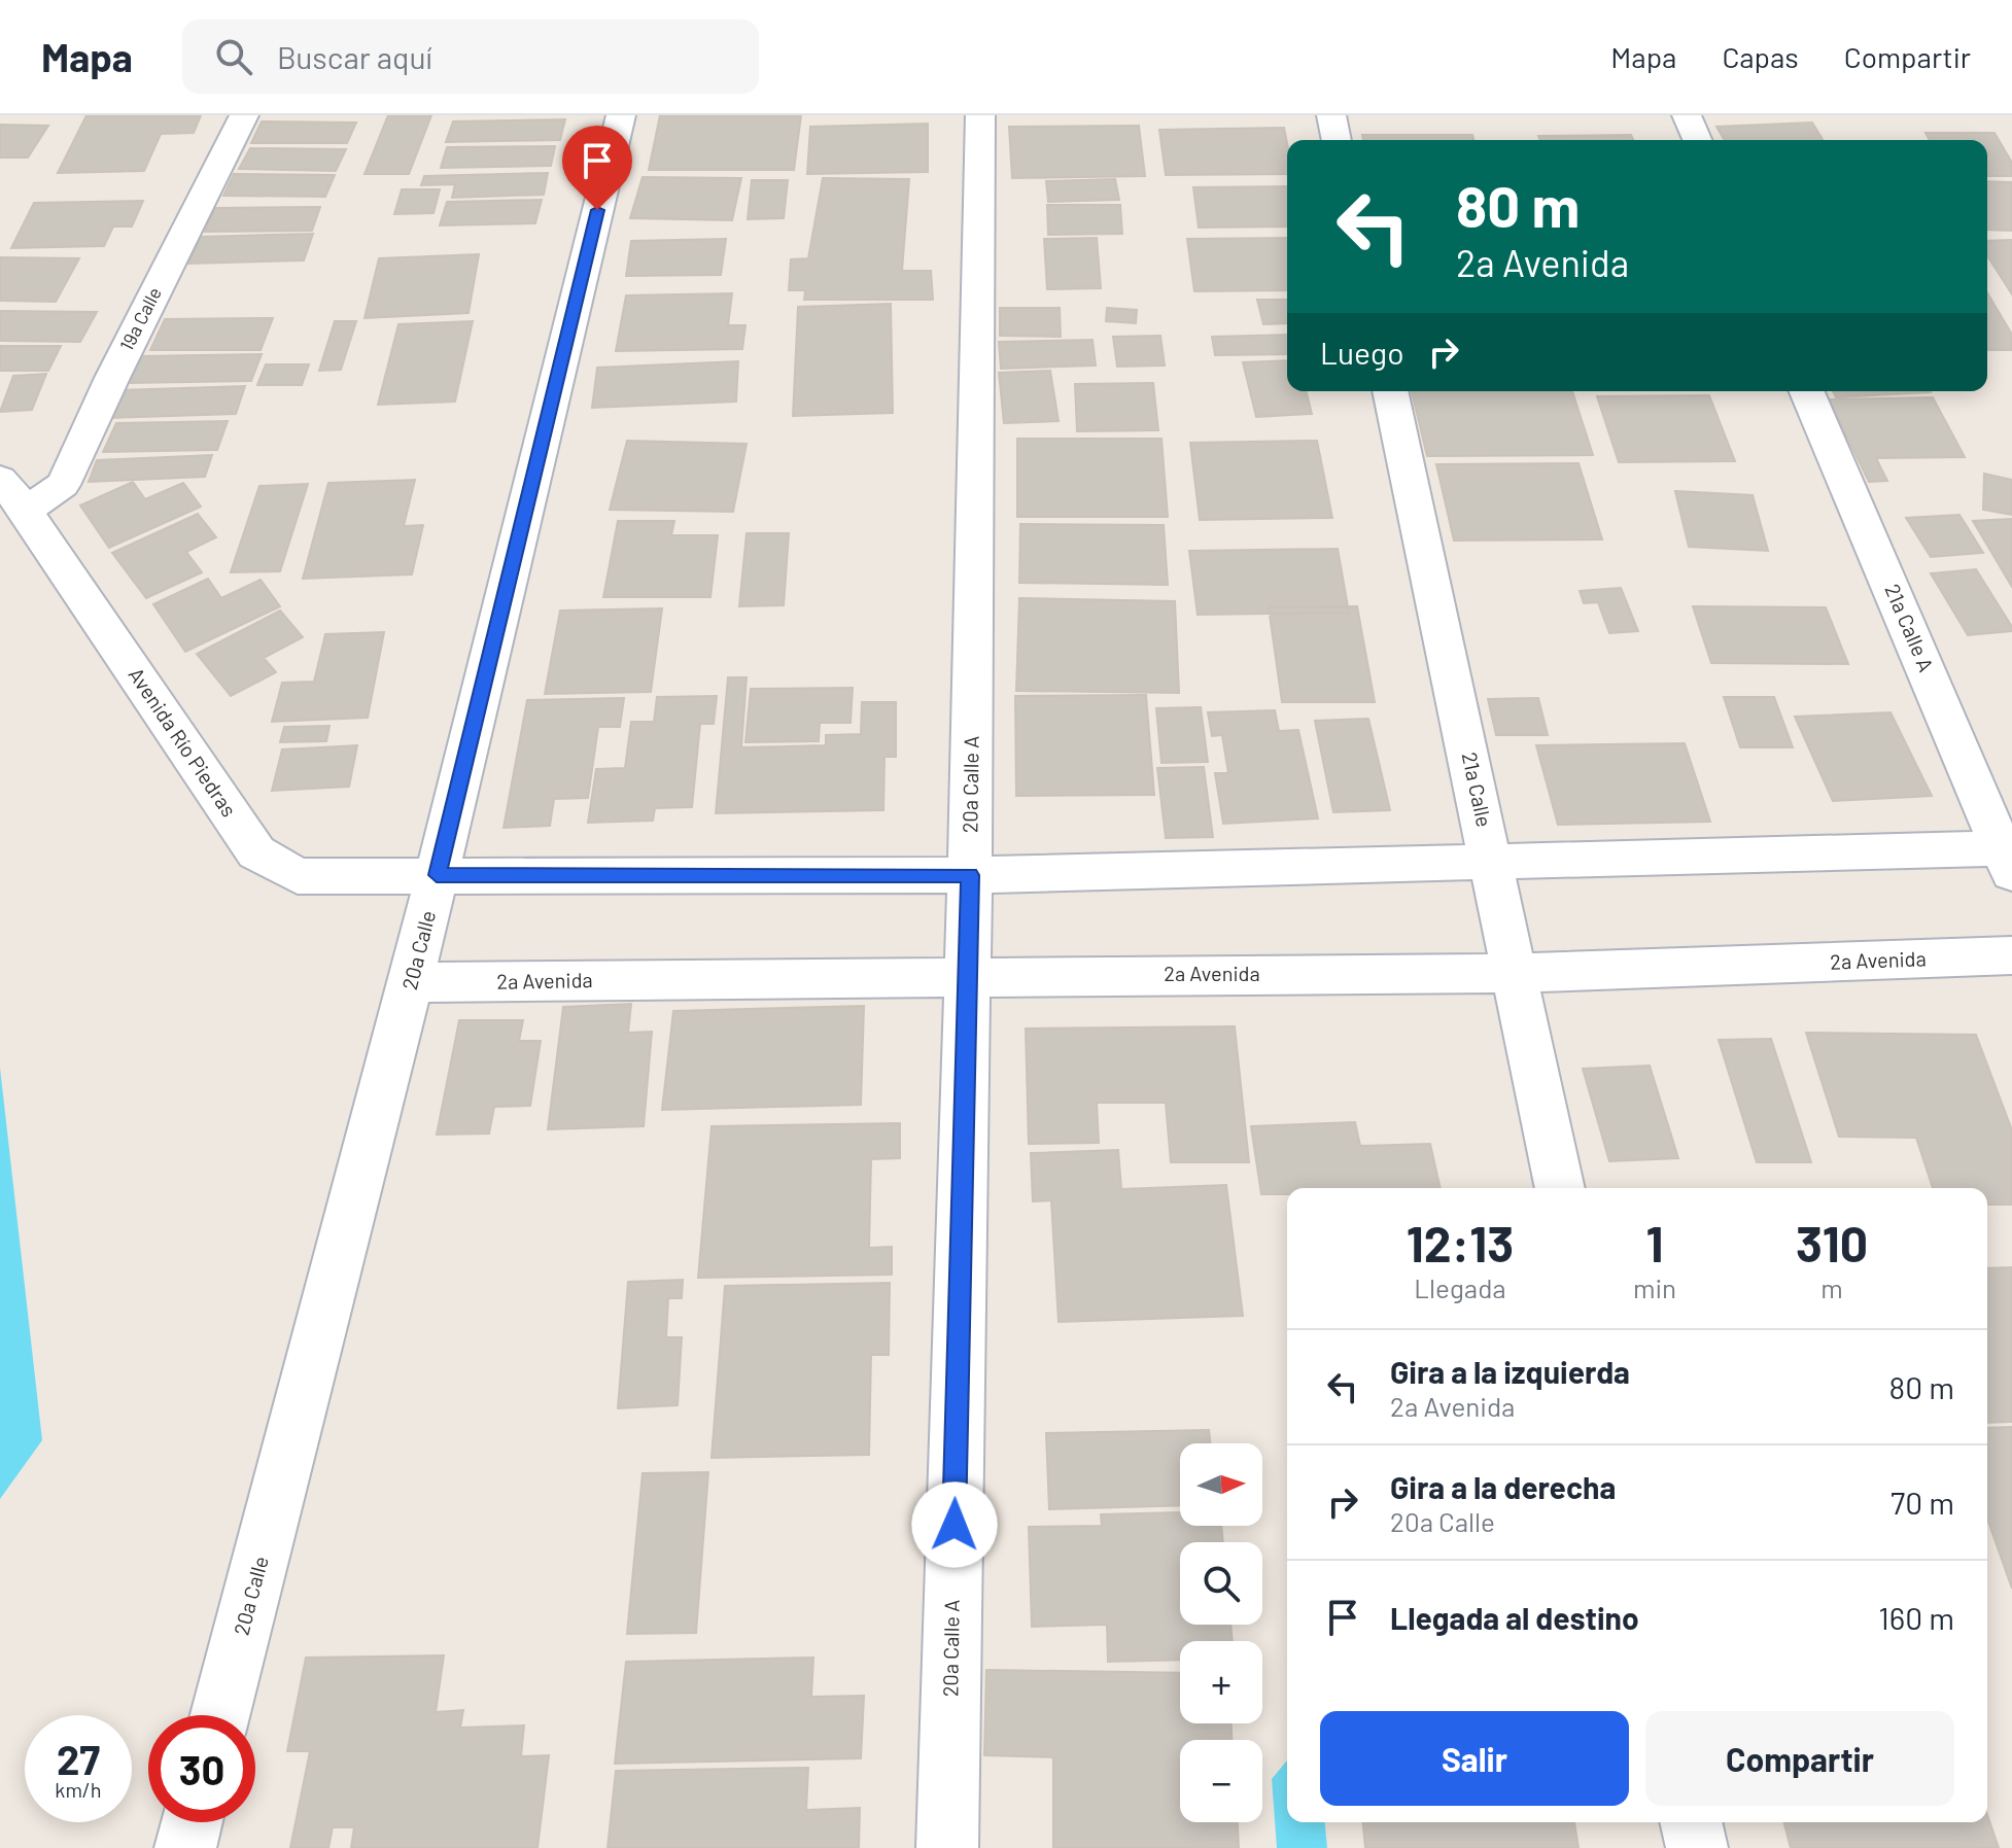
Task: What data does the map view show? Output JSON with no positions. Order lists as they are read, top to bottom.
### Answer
{
  "streets": {
    "street": [
      "19a Calle",
      "21a Calle A",
      "Avenida Río Piedras",
      "20a Calle A",
      "21a Calle",
      "20a Calle",
      "2a Avenida"
    ]
  },
  "crossings": [
    ["19a Calle", "Avenida Río Piedras"],
    ["Avenida Río Piedras", "20a Calle"],
    ["20a Calle A", "2a Avenida"],
    ["21a Calle", "2a Avenida"],
    ["20a Calle", "2a Avenida"]
  ],
  "north": "right",
  "page": {
    "header": "Mapa",
    "search": "Buscar aquí",
    "nav": ["Mapa", "Capas", "Compartir"],
    "turn": ["80 m", "2a Avenida"],
    "then": "Luego",
    "eta": [
      "12:13",
      "Llegada",
      "1",
      "min",
      "310",
      "m"
    ],
    "list": [
      {
        "name": "Gira a la izquierda",
        "note": "2a Avenida",
        "value": "80 m"
      },
      {
        "name": "Gira a la derecha",
        "note": "20a Calle",
        "value": "70 m"
      },
      {
        "name": "Llegada al destino",
        "value": "160 m"
      }
    ],
    "map_buttons": ["+", "−"],
    "buttons": ["Salir", "Compartir"],
    "speed": "27 km/h",
    "limit": "30"
  }
}
